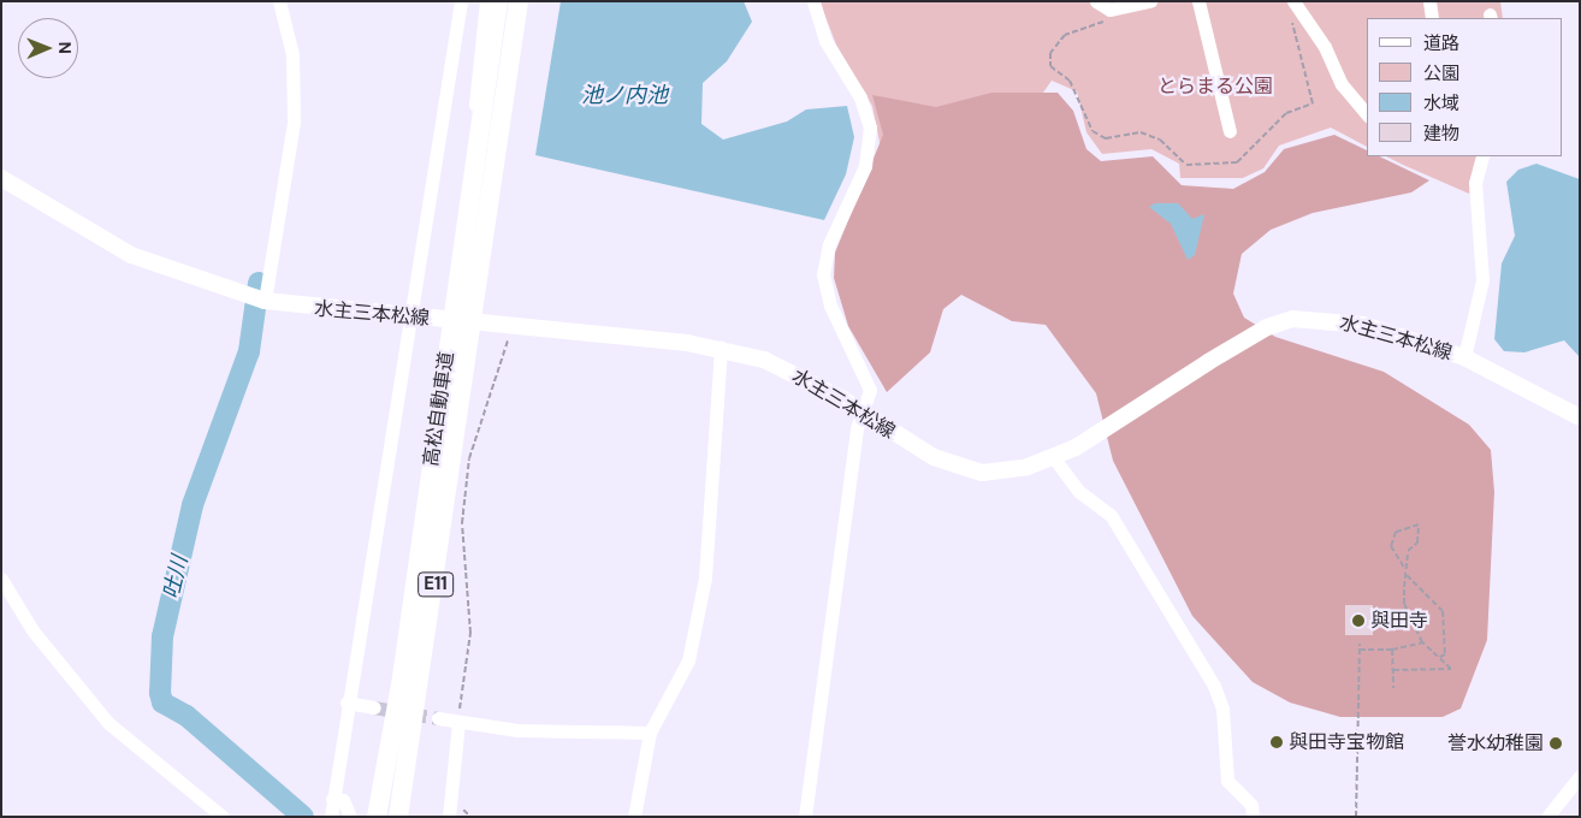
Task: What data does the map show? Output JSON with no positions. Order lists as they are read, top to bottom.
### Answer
{
  "streets": {
    "highway": ["高松自動車道", "E11"],
    "main road": ["水主三本松線"]
  },
  "water": ["池ノ内池", "吐川"],
  "parks": ["とらまる公園"],
  "places": ["與田寺", "與田寺宝物館", "誉水幼稚園"],
  "legend": [
    "道路",
    "公園",
    "水域",
    "建物"
  ],
  "north": "right"
}
